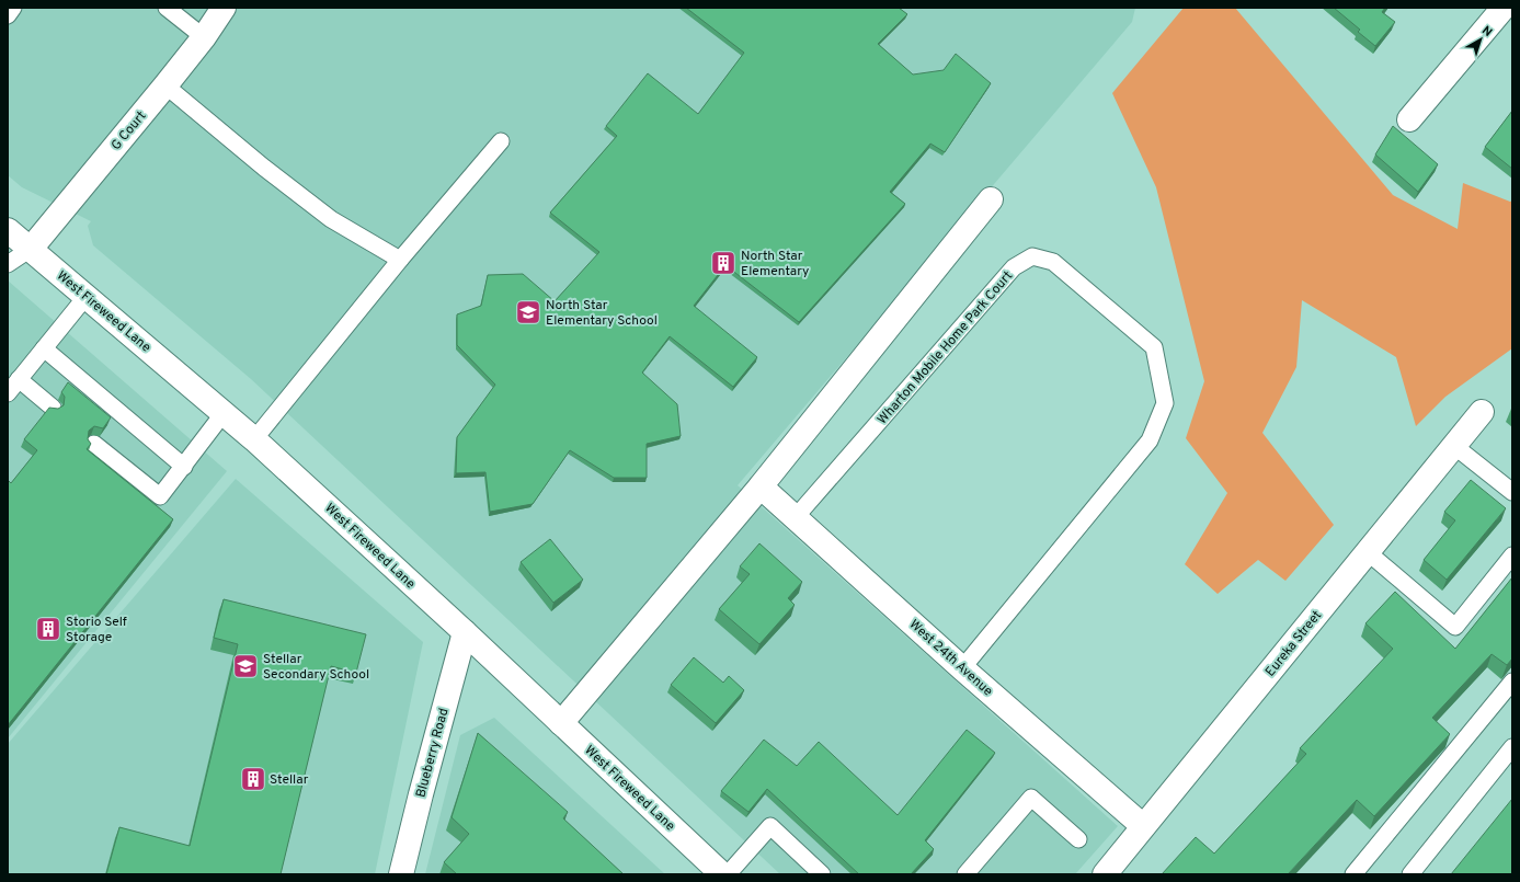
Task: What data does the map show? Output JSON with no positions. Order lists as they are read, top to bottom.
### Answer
{
  "streets": {
    "street": [
      "G Court",
      "West Fireweed Lane",
      "Eureka Street",
      "West 24th Avenue",
      "Blueberry Road"
    ],
    "lane": ["Wharton Mobile Home Park Court"]
  },
  "crossings": [
    ["G Court", "West Fireweed Lane"],
    ["West Fireweed Lane", "Blueberry Road"],
    ["Wharton Mobile Home Park Court", "West 24th Avenue"],
    ["Eureka Street", "West 24th Avenue"]
  ],
  "places": {
    "building": ["North Star Elementary", "Storio Self Storage", "Stellar"],
    "school or university": ["North Star Elementary School", "Stellar Secondary School"]
  },
  "north": "top right"
}
